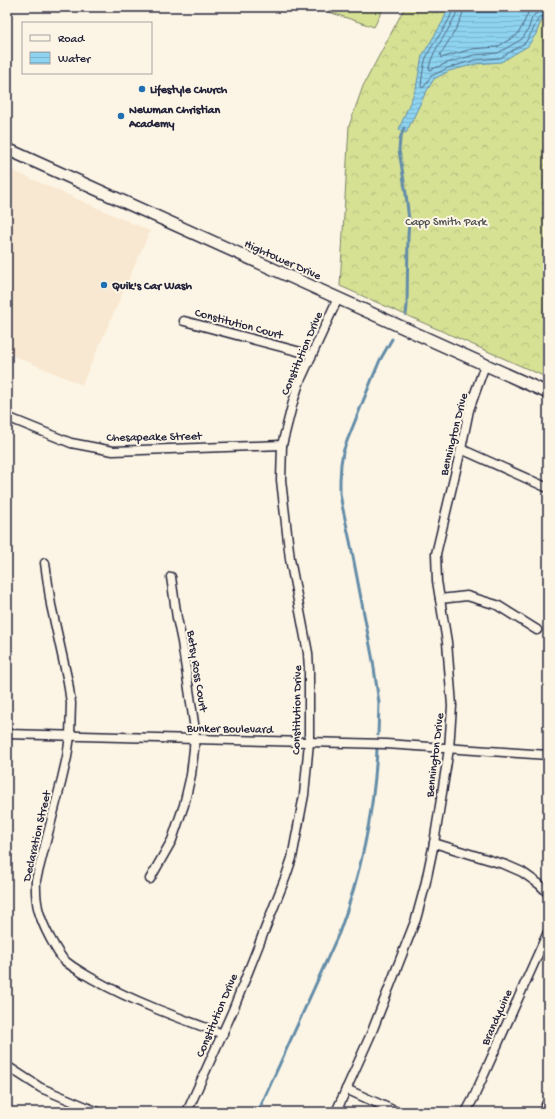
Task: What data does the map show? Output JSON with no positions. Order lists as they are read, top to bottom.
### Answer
{
  "streets": {
    "main road": ["Hightower Drive"],
    "street": [
      "Constitution Court",
      "Constitution Drive",
      "Bennington Drive",
      "Chesapeake Street",
      "Betsy Ross Court",
      "Bunker Boulevard",
      "Declaration Street",
      "Brandywine"
    ]
  },
  "crossings": [
    ["Hightower Drive", "Constitution Drive"],
    ["Hightower Drive", "Bennington Drive"],
    ["Constitution Court", "Constitution Drive"],
    ["Constitution Drive", "Chesapeake Street"],
    ["Constitution Drive", "Bunker Boulevard"],
    ["Constitution Drive", "Declaration Street"],
    ["Bennington Drive", "Bunker Boulevard"],
    ["Betsy Ross Court", "Bunker Boulevard"],
    ["Bunker Boulevard", "Declaration Street"]
  ],
  "parks": ["Capp Smith Park"],
  "places": ["Lifestyle Church", "Newman Christian Academy", "Quik's Car Wash"],
  "legend": ["Road", "Water"]
}
